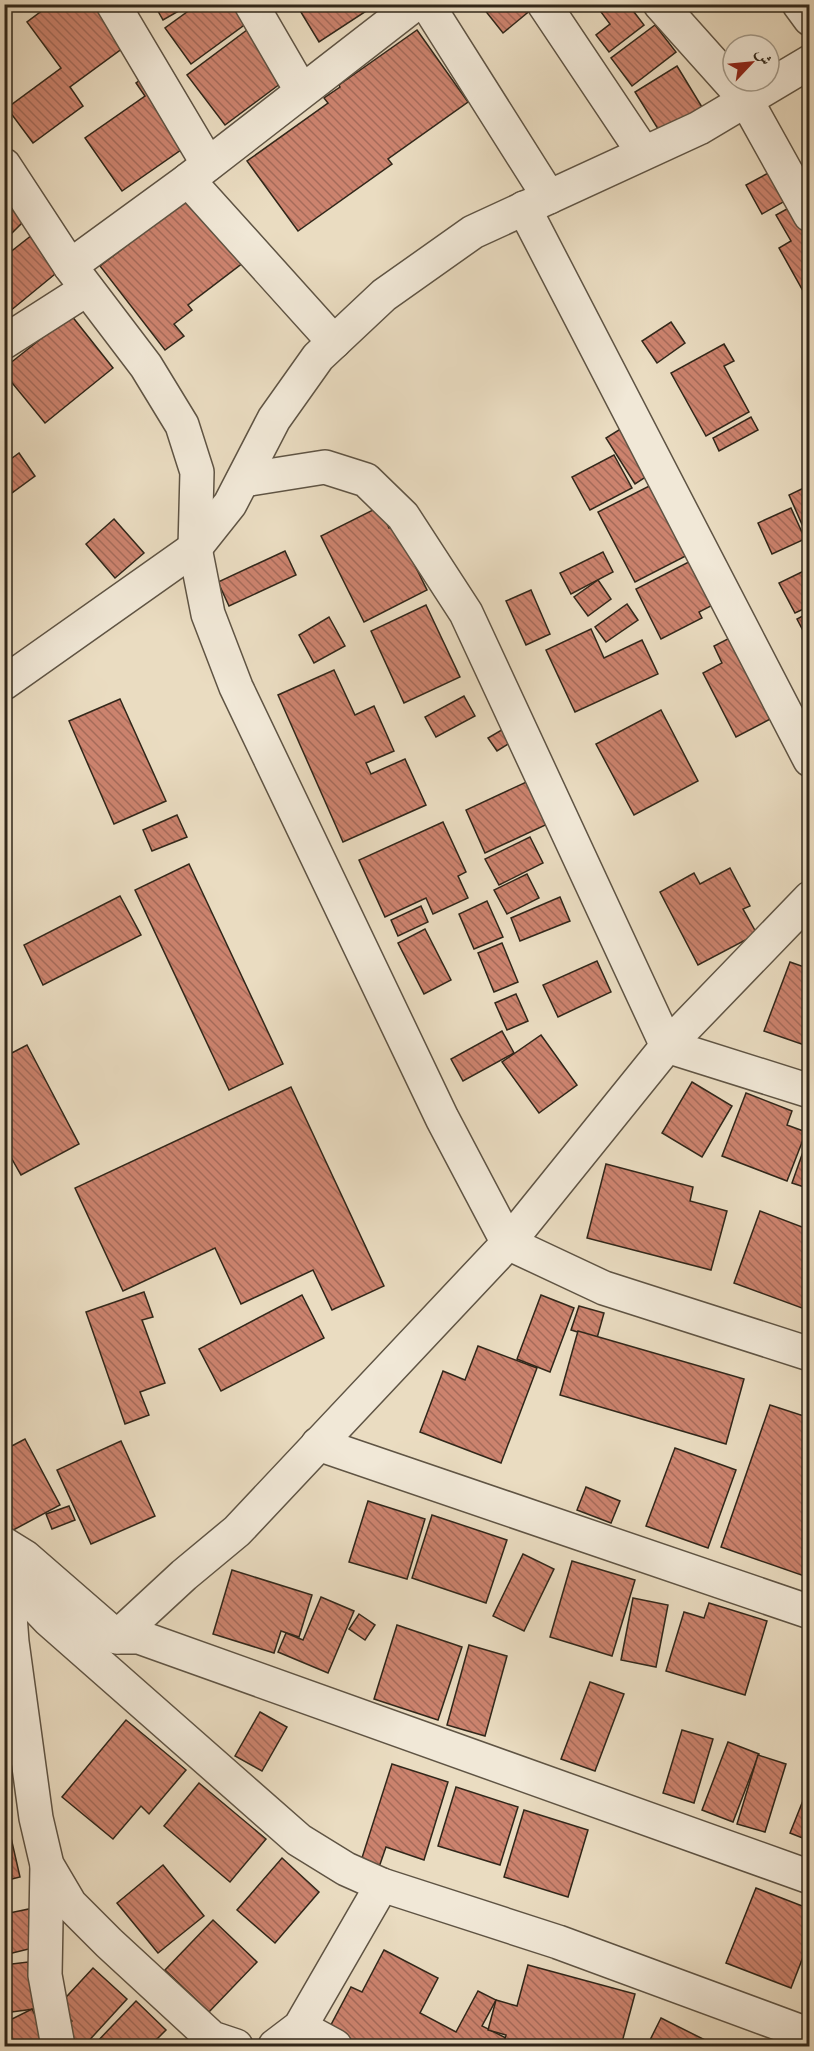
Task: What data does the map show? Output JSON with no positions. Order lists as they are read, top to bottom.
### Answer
{
  "north": "top right"
}
